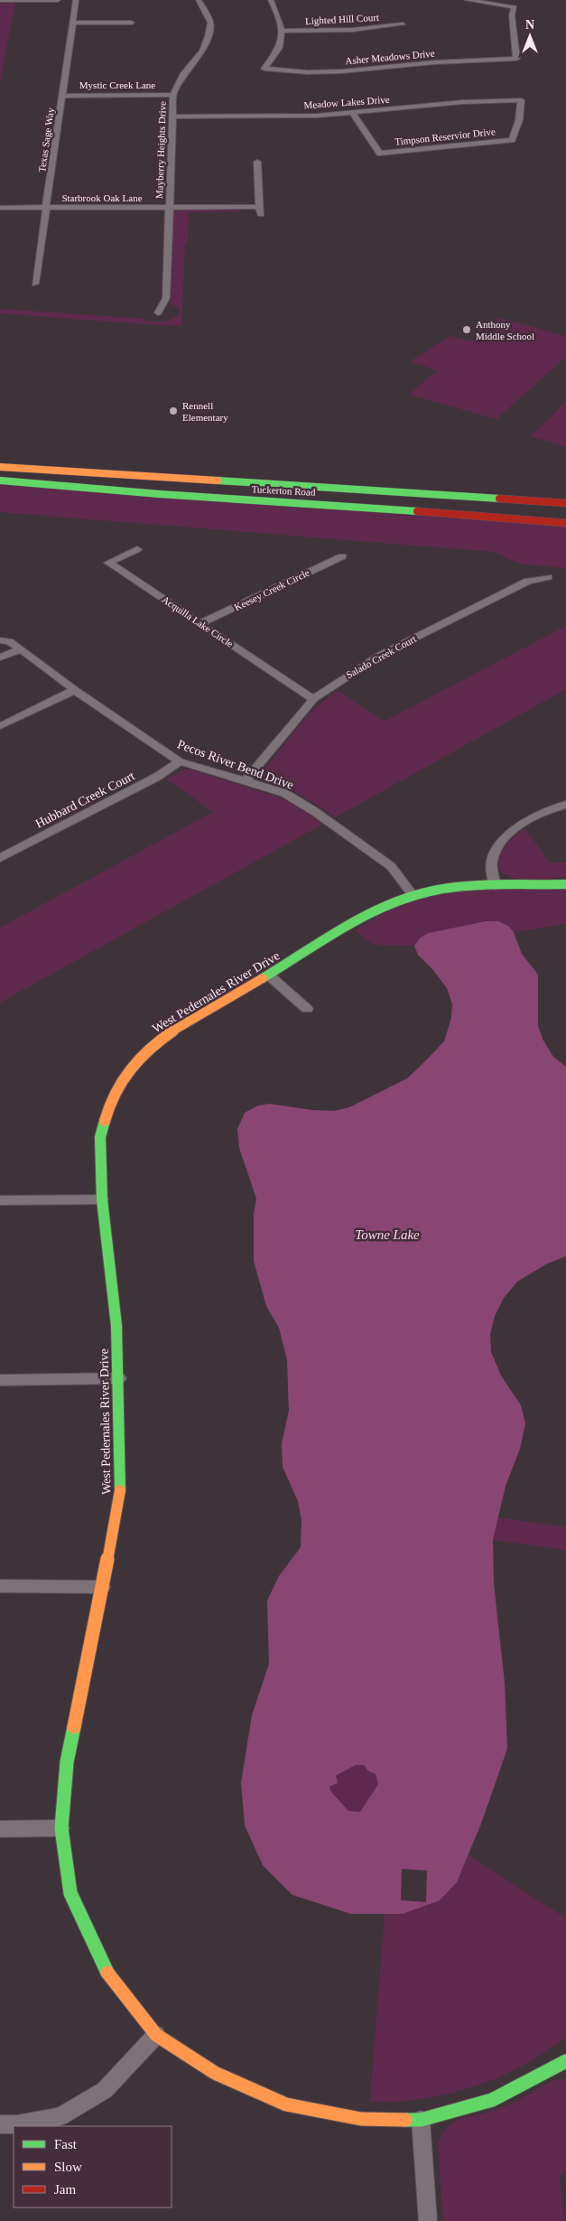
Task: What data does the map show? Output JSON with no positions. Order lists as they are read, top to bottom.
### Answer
{
  "streets": {
    "street": [
      "Lighted Hill Court",
      "Asher Meadows Drive",
      "Mystic Creek Lane",
      "Meadow Lakes Drive",
      "Timpson Reservior Drive",
      "Texas Sage Way",
      "Mayberry Heights Drive",
      "Starbrook Oak Lane",
      "Tuckerton Road",
      "Keesey Creek Circle",
      "Acquilla Lake Circle",
      "Salado Creek Court",
      "Pecos River Bend Drive",
      "Hubbard Creek Court",
      "West Pedernales River Drive"
    ]
  },
  "crossings": [
    ["Lighted Hill Court", "Asher Meadows Drive"],
    ["Mystic Creek Lane", "Texas Sage Way"],
    ["Mystic Creek Lane", "Mayberry Heights Drive"],
    ["Meadow Lakes Drive", "Timpson Reservior Drive"],
    ["Meadow Lakes Drive", "Mayberry Heights Drive"],
    ["Texas Sage Way", "Starbrook Oak Lane"],
    ["Mayberry Heights Drive", "Starbrook Oak Lane"],
    ["Keesey Creek Circle", "Acquilla Lake Circle"],
    ["Acquilla Lake Circle", "Salado Creek Court"],
    ["Salado Creek Court", "Pecos River Bend Drive"],
    ["Pecos River Bend Drive", "Hubbard Creek Court"],
    ["Pecos River Bend Drive", "West Pedernales River Drive"]
  ],
  "water": ["Towne Lake"],
  "places": ["Anthony Middle School", "Rennell Elementary"],
  "legend": ["Fast", "Slow", "Jam"],
  "north": "top"
}
